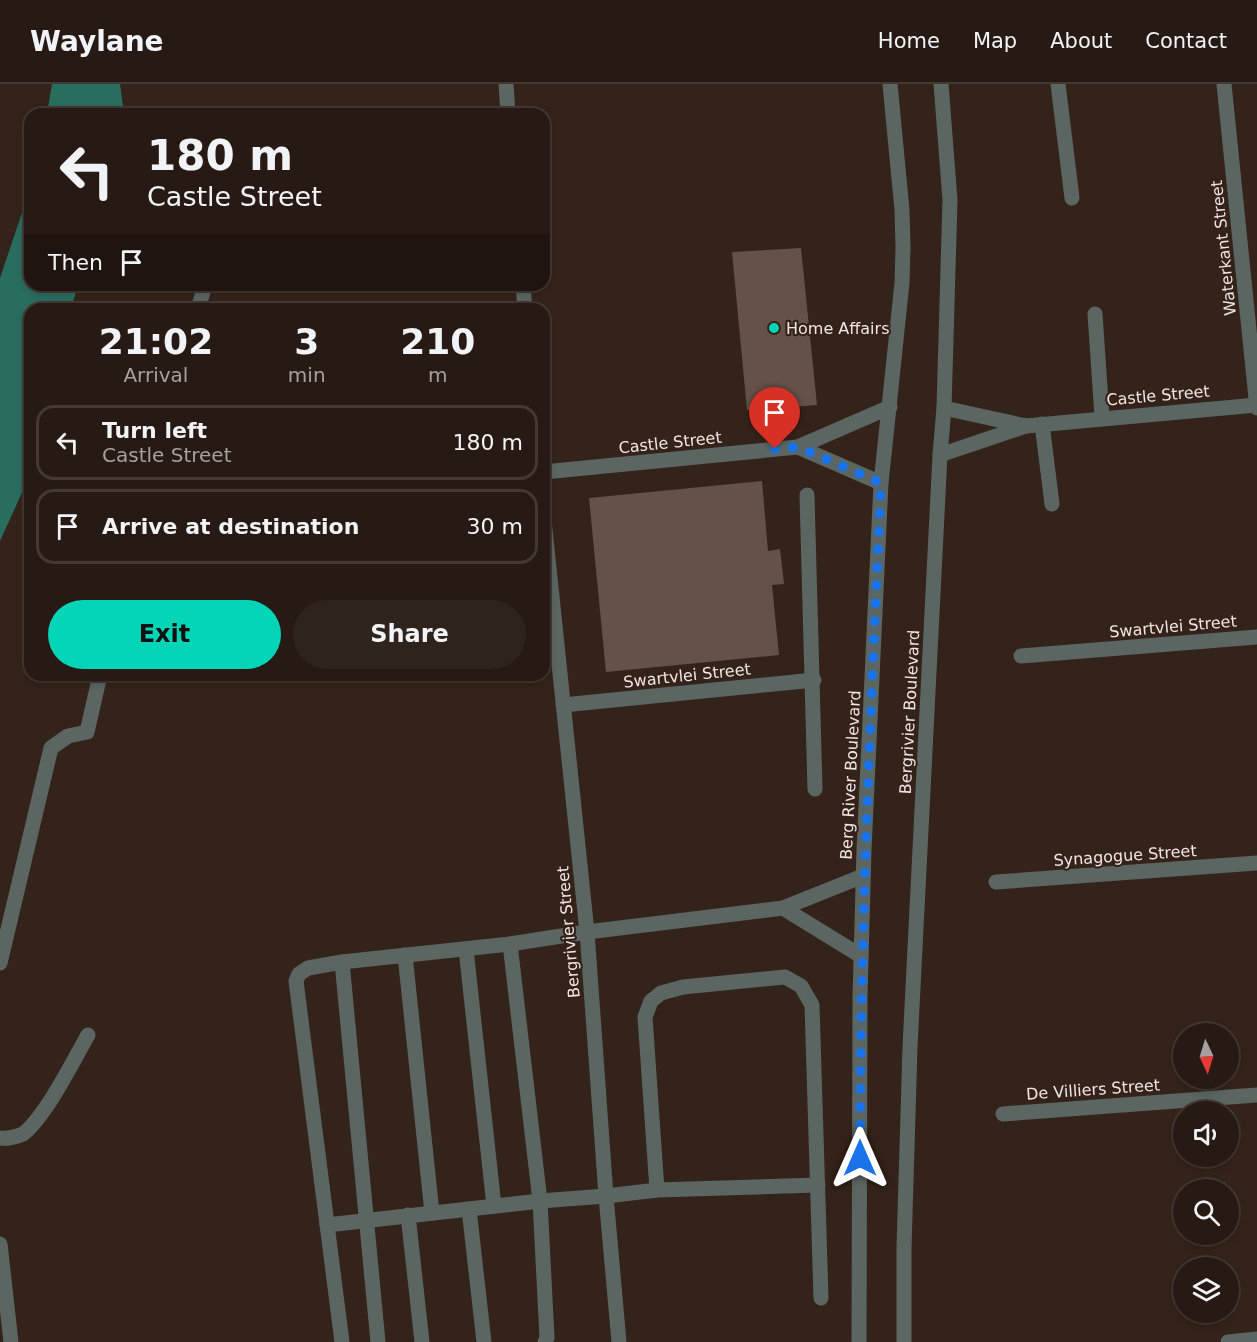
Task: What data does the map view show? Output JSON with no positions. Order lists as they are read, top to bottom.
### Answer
{
  "streets": {
    "street": [
      "Waterkant Street",
      "Castle Street",
      "Swartvlei Street",
      "Bergrivier Boulevard",
      "Berg River Boulevard",
      "Synagogue Street",
      "Bergrivier Street",
      "De Villiers Street"
    ]
  },
  "crossings": [
    ["Waterkant Street", "Castle Street"],
    ["Castle Street", "Bergrivier Boulevard"],
    ["Castle Street", "Berg River Boulevard"],
    ["Swartvlei Street", "Bergrivier Street"]
  ],
  "places": ["Home Affairs"],
  "north": "bottom",
  "page": {
    "header": "Waylane",
    "nav": [
      "Home",
      "Map",
      "About",
      "Contact"
    ],
    "turn": ["180 m", "Castle Street"],
    "then": "Then",
    "eta": [
      "21:02",
      "Arrival",
      "3",
      "min",
      "210",
      "m"
    ],
    "list": [
      {
        "name": "Turn left",
        "note": "Castle Street",
        "value": "180 m"
      },
      {
        "name": "Arrive at destination",
        "value": "30 m"
      }
    ],
    "buttons": ["Exit", "Share"]
  }
}
